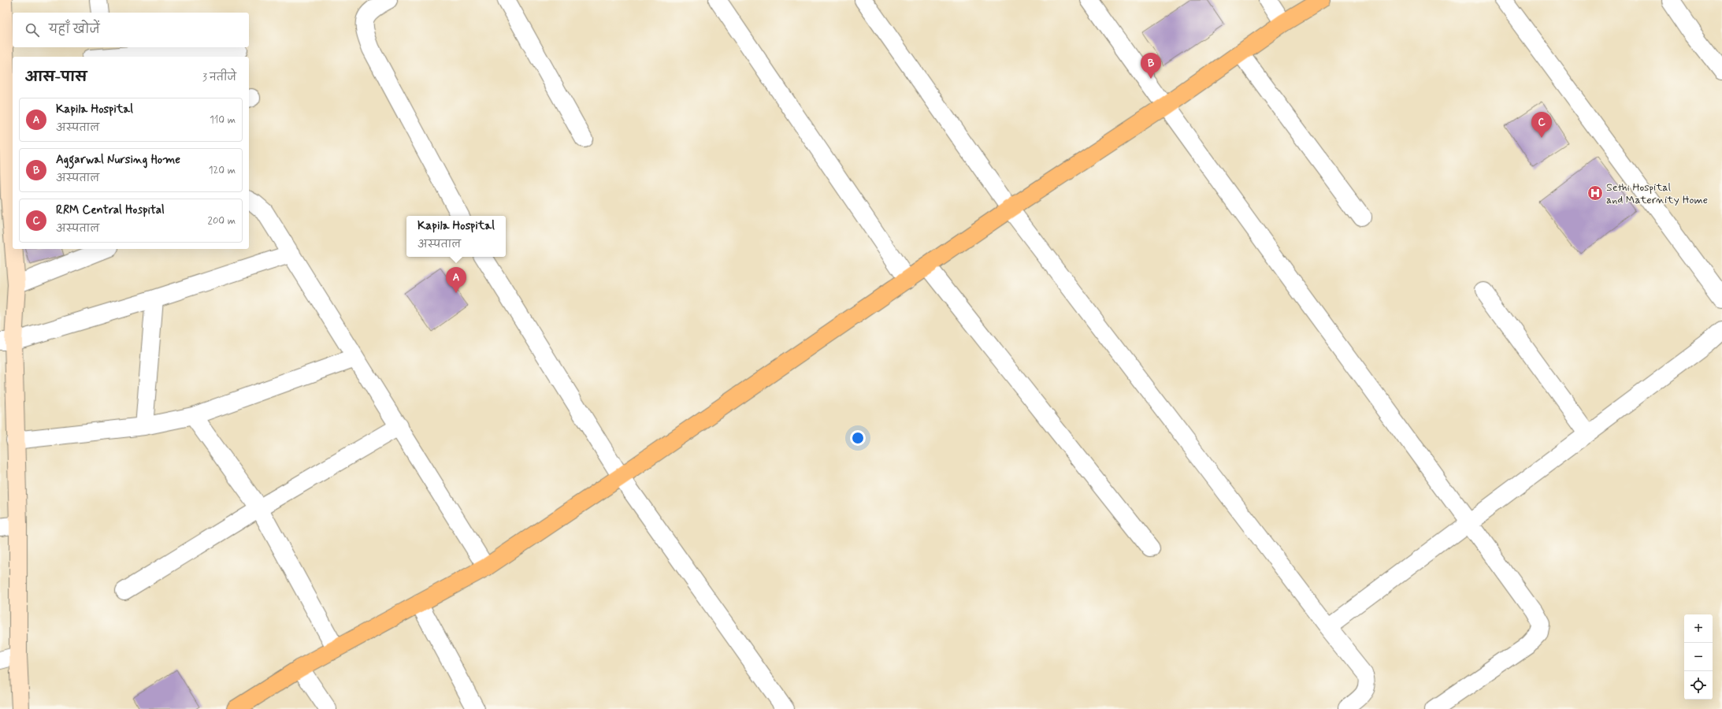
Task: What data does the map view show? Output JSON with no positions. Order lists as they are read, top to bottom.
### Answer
{
  "places": {
    "hospital": ["Sethi Hospital and Maternity Home"]
  },
  "page": {
    "search": "यहाँ खोजें",
    "pins": ["B", "C", "A"],
    "heading": ["आस-पास", "3 नतीजे"],
    "list": [
      {
        "mark": "A",
        "name": "Kapila Hospital",
        "note": "अस्पताल",
        "value": "110 m"
      },
      {
        "mark": "B",
        "name": "Aggarwal Nursing Home",
        "note": "अस्पताल",
        "value": "120 m"
      },
      {
        "mark": "C",
        "name": "RRM Central Hospital",
        "note": "अस्पताल",
        "value": "200 m"
      }
    ],
    "popup": ["Kapila Hospital", "अस्पताल"],
    "map_buttons": ["+", "−"]
  }
}
